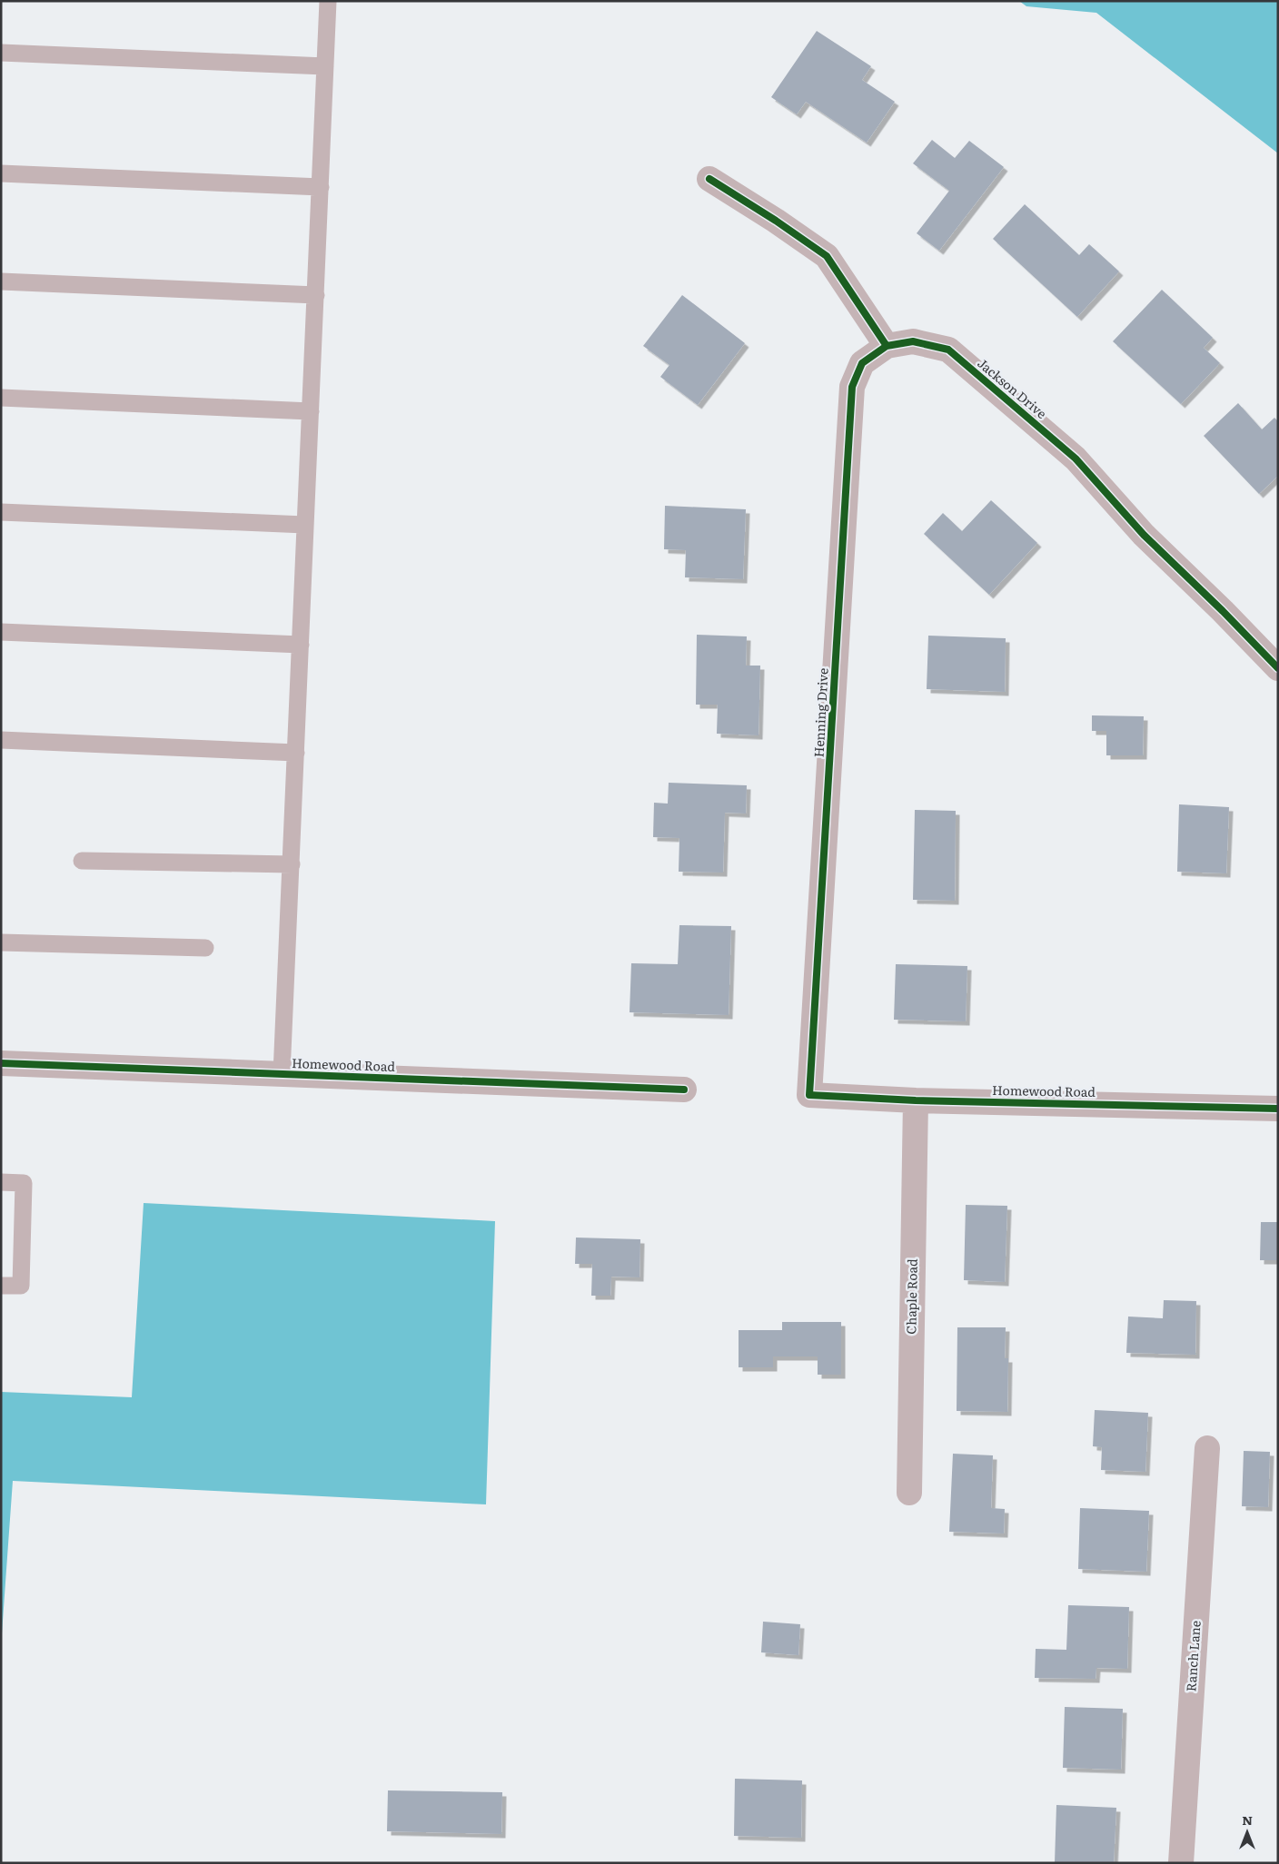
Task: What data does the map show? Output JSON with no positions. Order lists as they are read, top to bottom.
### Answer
{
  "streets": {
    "street": [
      "Jackson Drive",
      "Henning Drive",
      "Homewood Road",
      "Chaple Road",
      "Ranch Lane"
    ]
  },
  "crossings": [
    ["Jackson Drive", "Henning Drive"],
    ["Henning Drive", "Homewood Road"],
    ["Homewood Road", "Chaple Road"]
  ],
  "north": "top"
}
